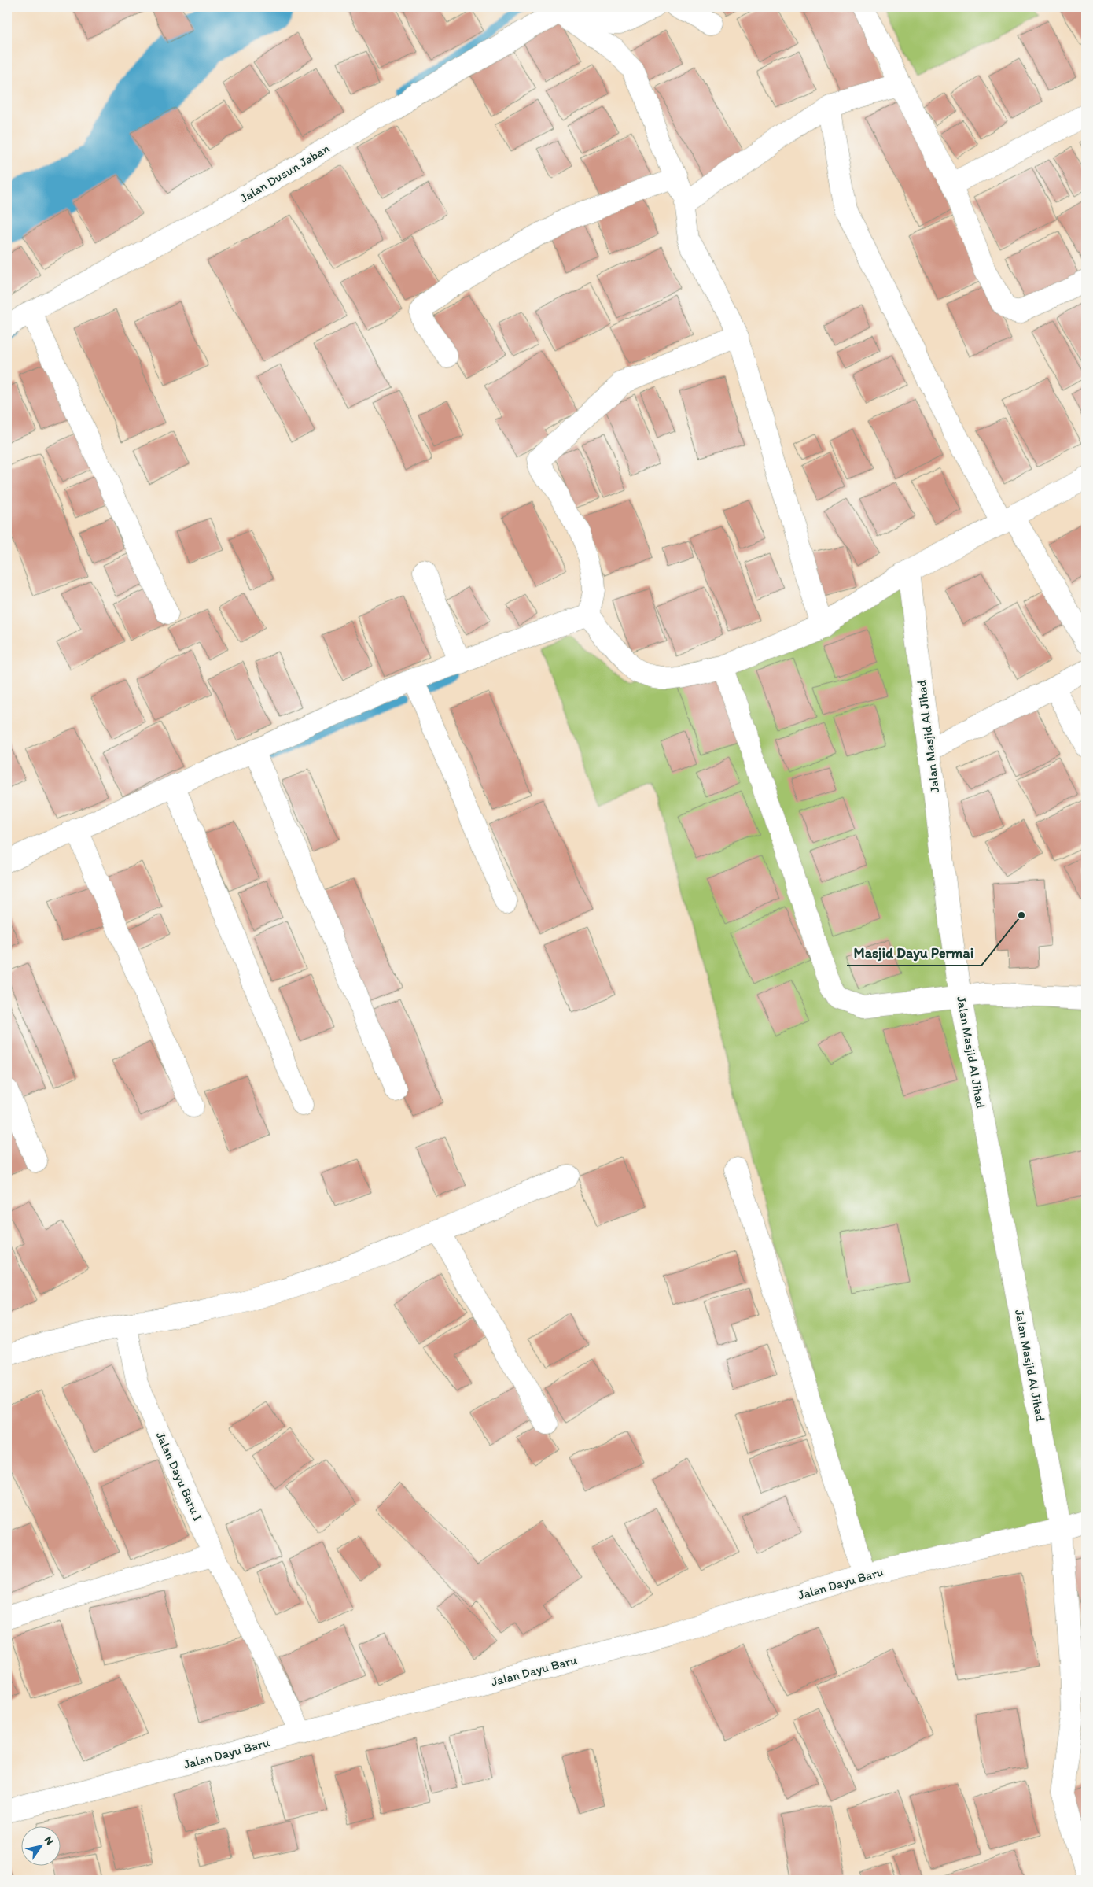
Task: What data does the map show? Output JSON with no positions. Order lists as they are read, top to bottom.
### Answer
{
  "streets": {
    "street": [
      "Jalan Dusun Jaban",
      "Jalan Masjid Al Jihad",
      "Jalan Dayu Baru I",
      "Jalan Dayu Baru"
    ]
  },
  "crossings": [
    ["Jalan Masjid Al Jihad", "Jalan Dayu Baru"],
    ["Jalan Dayu Baru I", "Jalan Dayu Baru"]
  ],
  "places": ["Masjid Dayu Permai"],
  "north": "top right"
}
